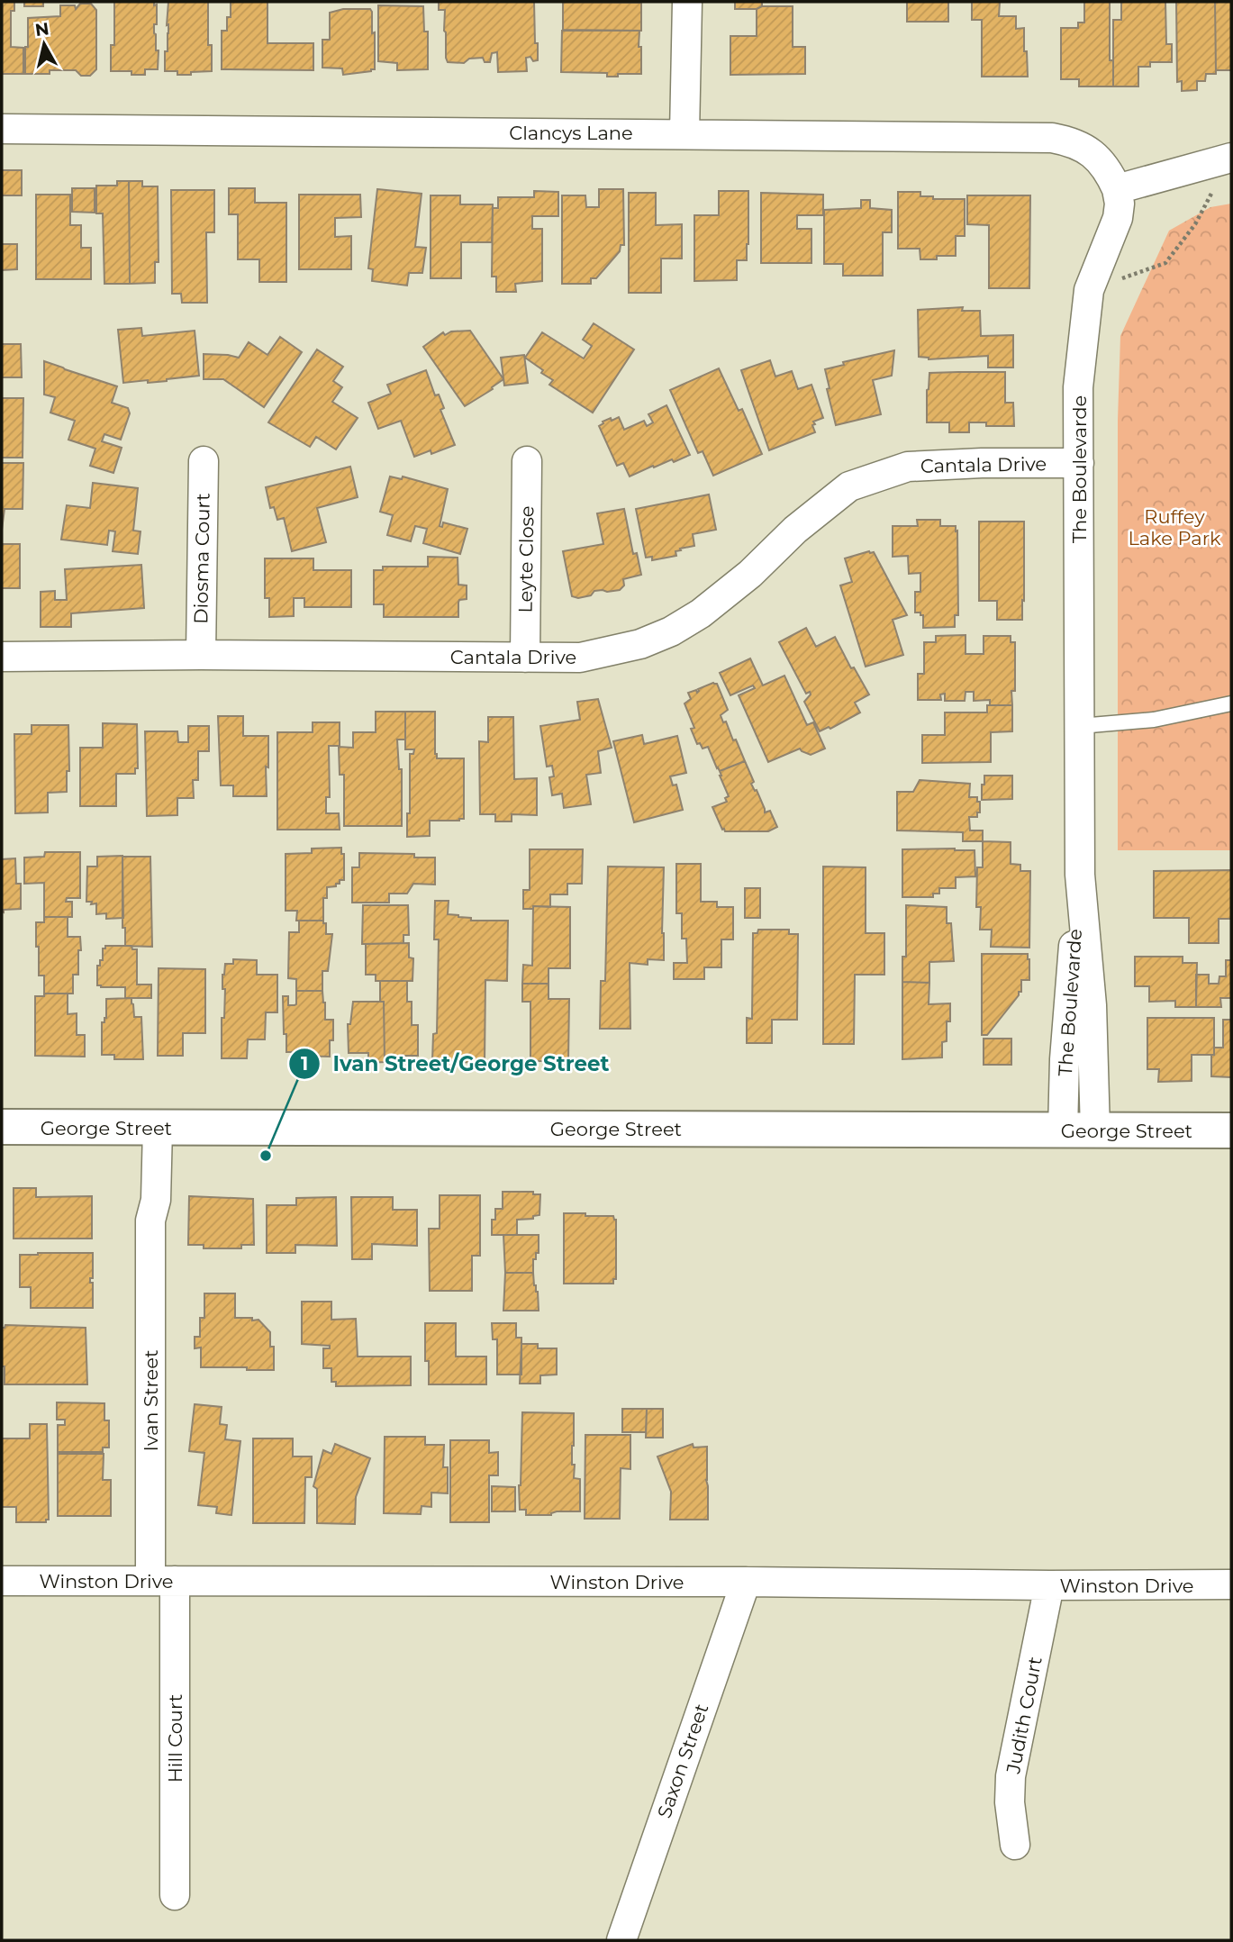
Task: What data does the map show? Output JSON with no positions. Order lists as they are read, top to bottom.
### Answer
{
  "streets": {
    "main road": ["George Street"],
    "street": [
      "Clancys Lane",
      "Cantala Drive",
      "The Boulevarde",
      "Diosma Court",
      "Leyte Close",
      "Ivan Street",
      "Winston Drive",
      "Judith Court",
      "Hill Court",
      "Saxon Street"
    ]
  },
  "crossings": [
    ["Clancys Lane", "The Boulevarde"],
    ["Cantala Drive", "The Boulevarde"],
    ["Cantala Drive", "Diosma Court"],
    ["Cantala Drive", "Leyte Close"],
    ["The Boulevarde", "George Street"],
    ["George Street", "Ivan Street"],
    ["Ivan Street", "Winston Drive"],
    ["Ivan Street", "Hill Court"],
    ["Winston Drive", "Judith Court"],
    ["Winston Drive", "Hill Court"],
    ["Winston Drive", "Saxon Street"]
  ],
  "parks": ["Ruffey Lake Park"],
  "places": ["Ivan Street/George Street"],
  "north": "top"
}
